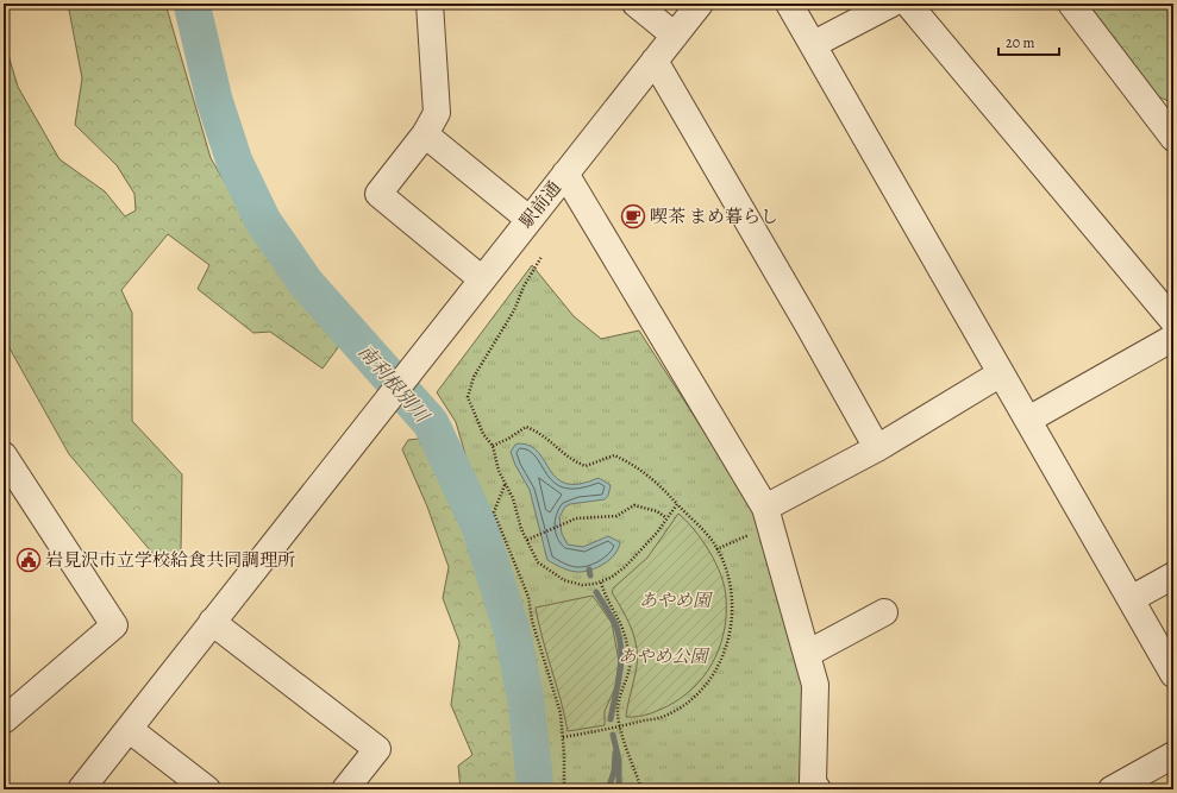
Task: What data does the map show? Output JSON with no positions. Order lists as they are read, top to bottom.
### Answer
{
  "streets": {
    "street": ["駅前通"]
  },
  "water": ["南利根別川"],
  "parks": ["あやめ園", "あやめ公園"],
  "places": {
    "cafe": ["喫茶 まめ暮らし"],
    "public building": ["岩見沢市立学校給食共同調理所"]
  },
  "scale_bar": "20 m"
}
